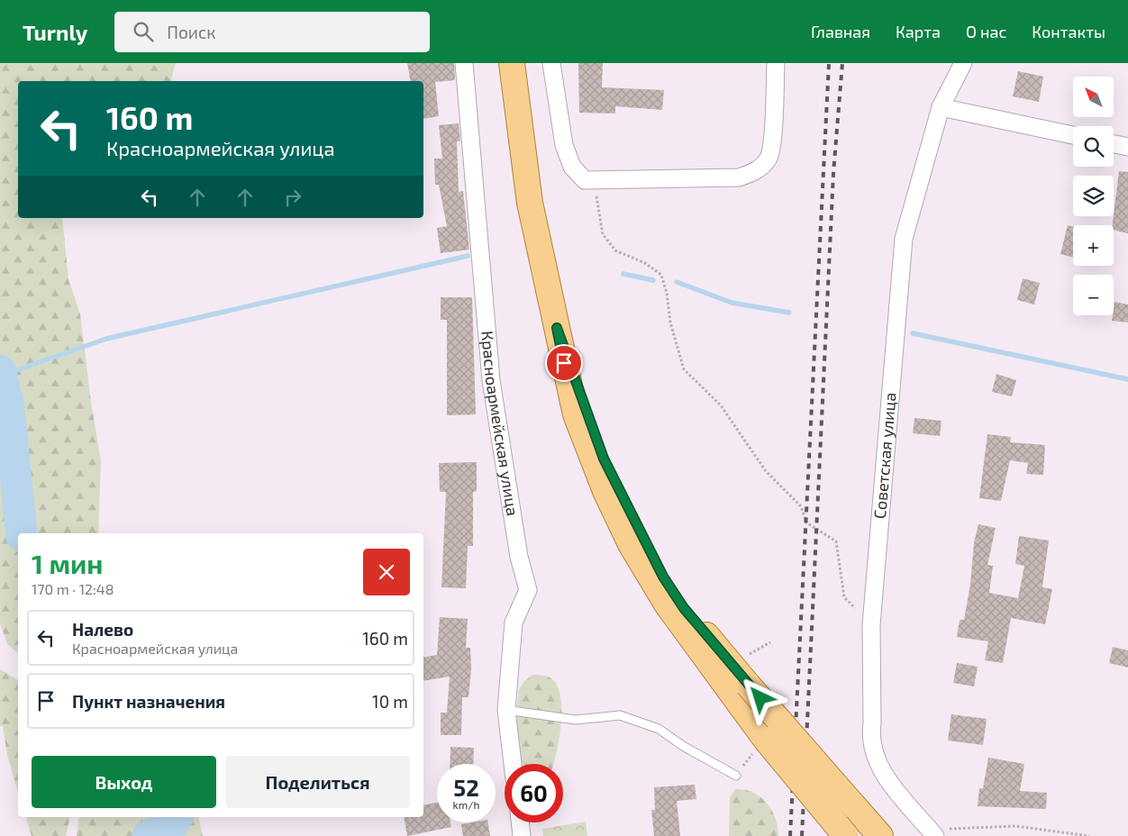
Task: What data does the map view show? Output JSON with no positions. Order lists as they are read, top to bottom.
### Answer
{
  "streets": {
    "street": ["Красноармейская улица", "Советская улица"]
  },
  "north": "top left",
  "page": {
    "header": "Turnly",
    "search": "Поиск",
    "nav": [
      "Главная",
      "Карта",
      "О нас",
      "Контакты"
    ],
    "map_buttons": ["+", "−"],
    "turn": ["160 m", "Красноармейская улица"],
    "heading": ["1 мин", "170 m · 12:48"],
    "list": [
      {
        "name": "Налево",
        "note": "Красноармейская улица",
        "value": "160 m"
      },
      {
        "name": "Пункт назначения",
        "value": "10 m"
      }
    ],
    "buttons": ["Выход", "Поделиться"],
    "speed": "52 km/h",
    "limit": "60"
  }
}
